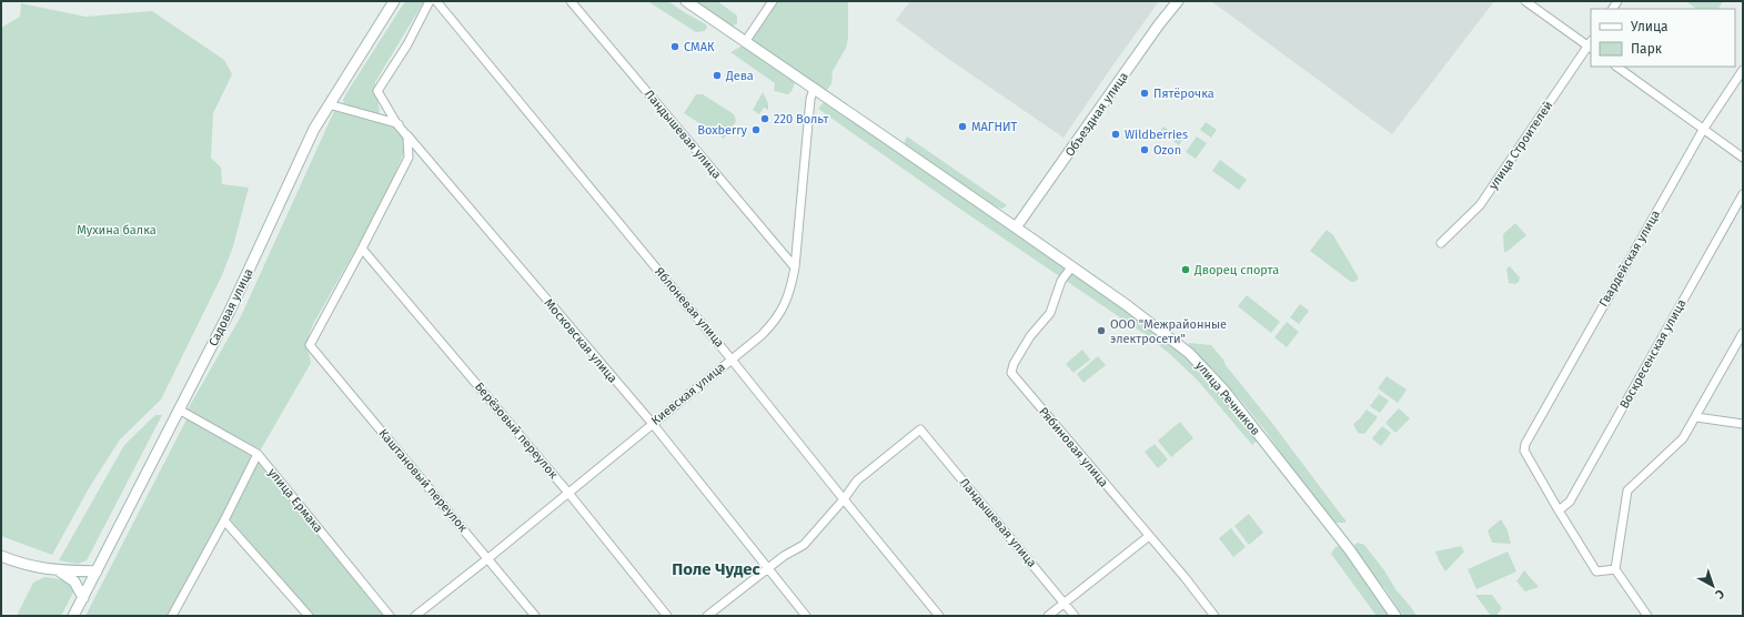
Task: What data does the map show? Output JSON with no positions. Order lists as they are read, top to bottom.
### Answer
{
  "streets": {
    "main road": ["Объездная улица", "Садовая улица", "улица Речников"],
    "street": [
      "Ландышевая улица",
      "улица Строителей",
      "Гвардейская улица",
      "Яблоневая улица",
      "Московская улица",
      "Воскресенская улица",
      "Киевская улица",
      "Берёзовый переулок",
      "Рябиновая улица",
      "Каштановый переулок",
      "улица Ермака"
    ]
  },
  "crossings": [
    ["Объездная улица", "улица Речников"],
    ["Ландышевая улица", "Яблоневая улица"],
    ["Ландышевая улица", "Киевская улица"],
    ["Гвардейская улица", "Воскресенская улица"],
    ["Садовая улица", "улица Ермака"],
    ["Яблоневая улица", "Киевская улица"],
    ["Московская улица", "Киевская улица"],
    ["Киевская улица", "улица Речников"],
    ["Киевская улица", "Берёзовый переулок"],
    ["Киевская улица", "Каштановый переулок"],
    ["улица Речников", "Рябиновая улица"],
    ["Берёзовый переулок", "Каштановый переулок"]
  ],
  "districts": ["Поле Чудес"],
  "parks": ["Мухина балка"],
  "places": [
    "СМАК",
    "Дева",
    "Пятёрочка",
    "220 Вольт",
    "МАГНИТ",
    "Boxberry",
    "Wildberries",
    "Ozon",
    "Дворец спорта",
    "ООО \"Межрайонные электросети\""
  ],
  "legend": ["Улица", "Парк"],
  "north": "bottom right"
}
